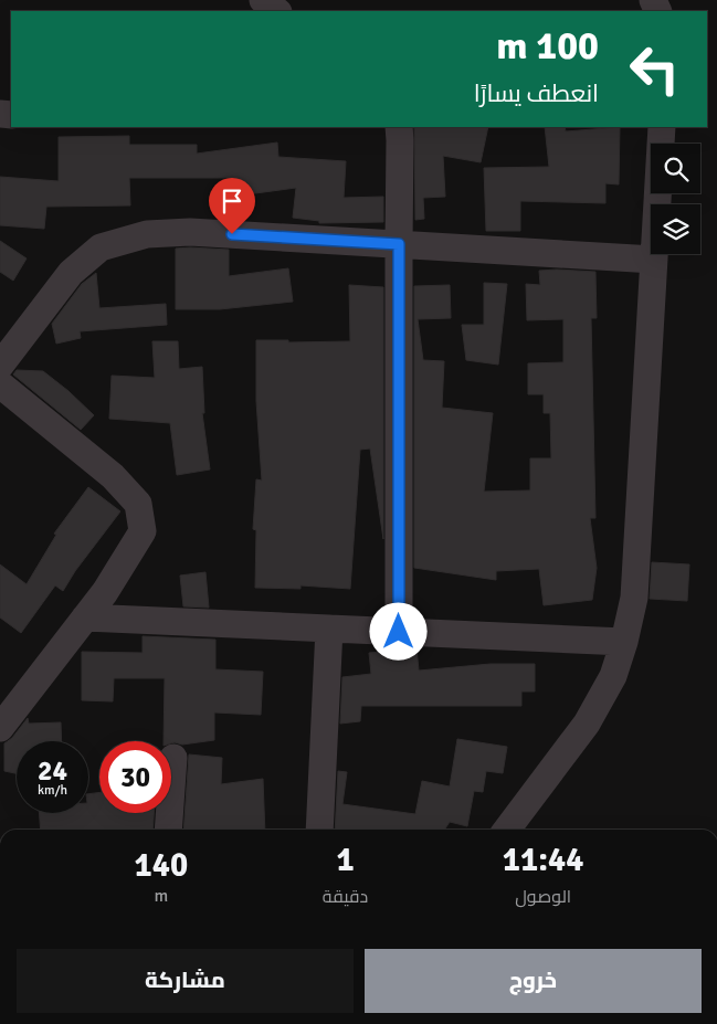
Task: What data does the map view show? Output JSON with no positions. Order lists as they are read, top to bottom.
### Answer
{
  "page": {
    "turn": ["100 m", "انعطف يسارًا"],
    "speed": "24 km/h",
    "limit": "30",
    "eta": [
      "11:44",
      "الوصول",
      "1",
      "دقيقة",
      "140",
      "m"
    ],
    "buttons": ["خروج", "مشاركة"]
  }
}
